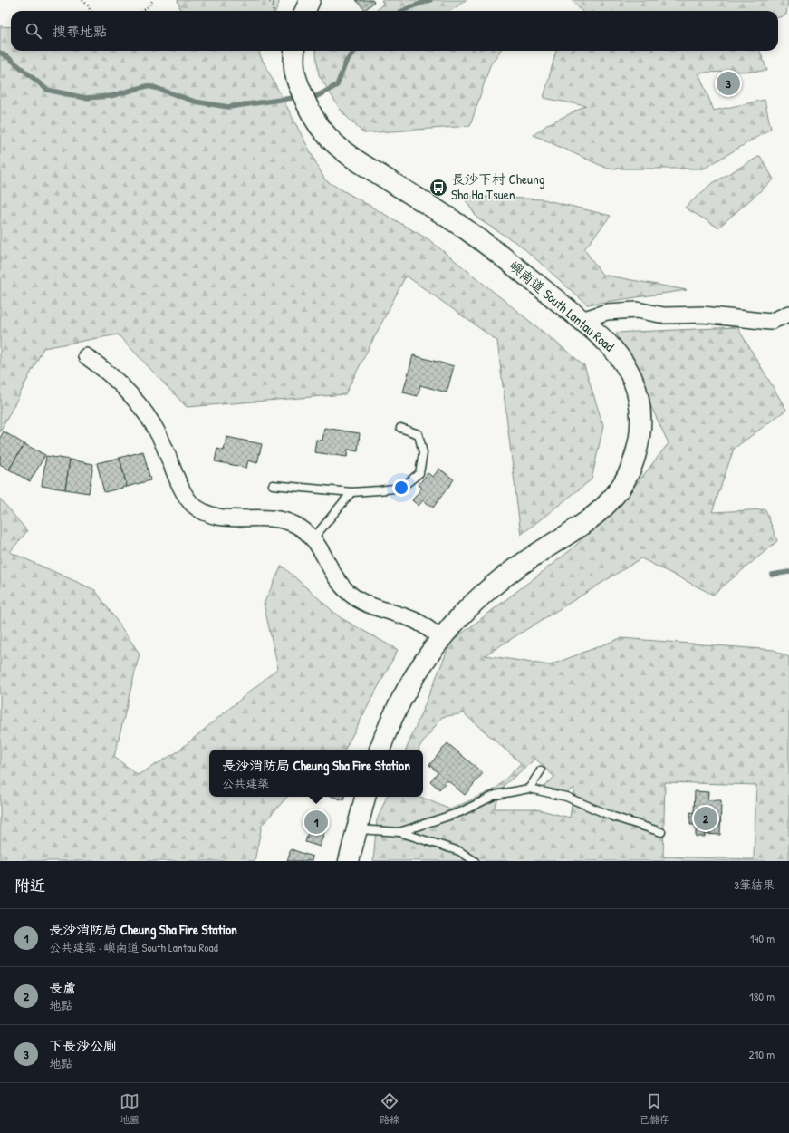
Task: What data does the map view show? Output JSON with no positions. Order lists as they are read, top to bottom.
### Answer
{
  "streets": {
    "main road": ["嶼南道 South Lantau Road"]
  },
  "places": {
    "bus stop": ["長沙下村 Cheung Sha Ha Tsuen"]
  },
  "page": {
    "search": "搜尋地點",
    "pins": ["3", "2", "1"],
    "popup": ["長沙消防局 Cheung Sha Fire Station", "公共建築"],
    "heading": ["附近", "3筆結果"],
    "list": [
      {
        "mark": "1",
        "name": "長沙消防局 Cheung Sha Fire Station",
        "note": "公共建築 · 嶼南道 South Lantau Road",
        "value": "140 m"
      },
      {
        "mark": "2",
        "name": "長蘆",
        "note": "地點",
        "value": "180 m"
      },
      {
        "mark": "3",
        "name": "下長沙公廁",
        "note": "地點",
        "value": "210 m"
      }
    ],
    "nav": ["地圖", "路線", "已儲存"]
  }
}
